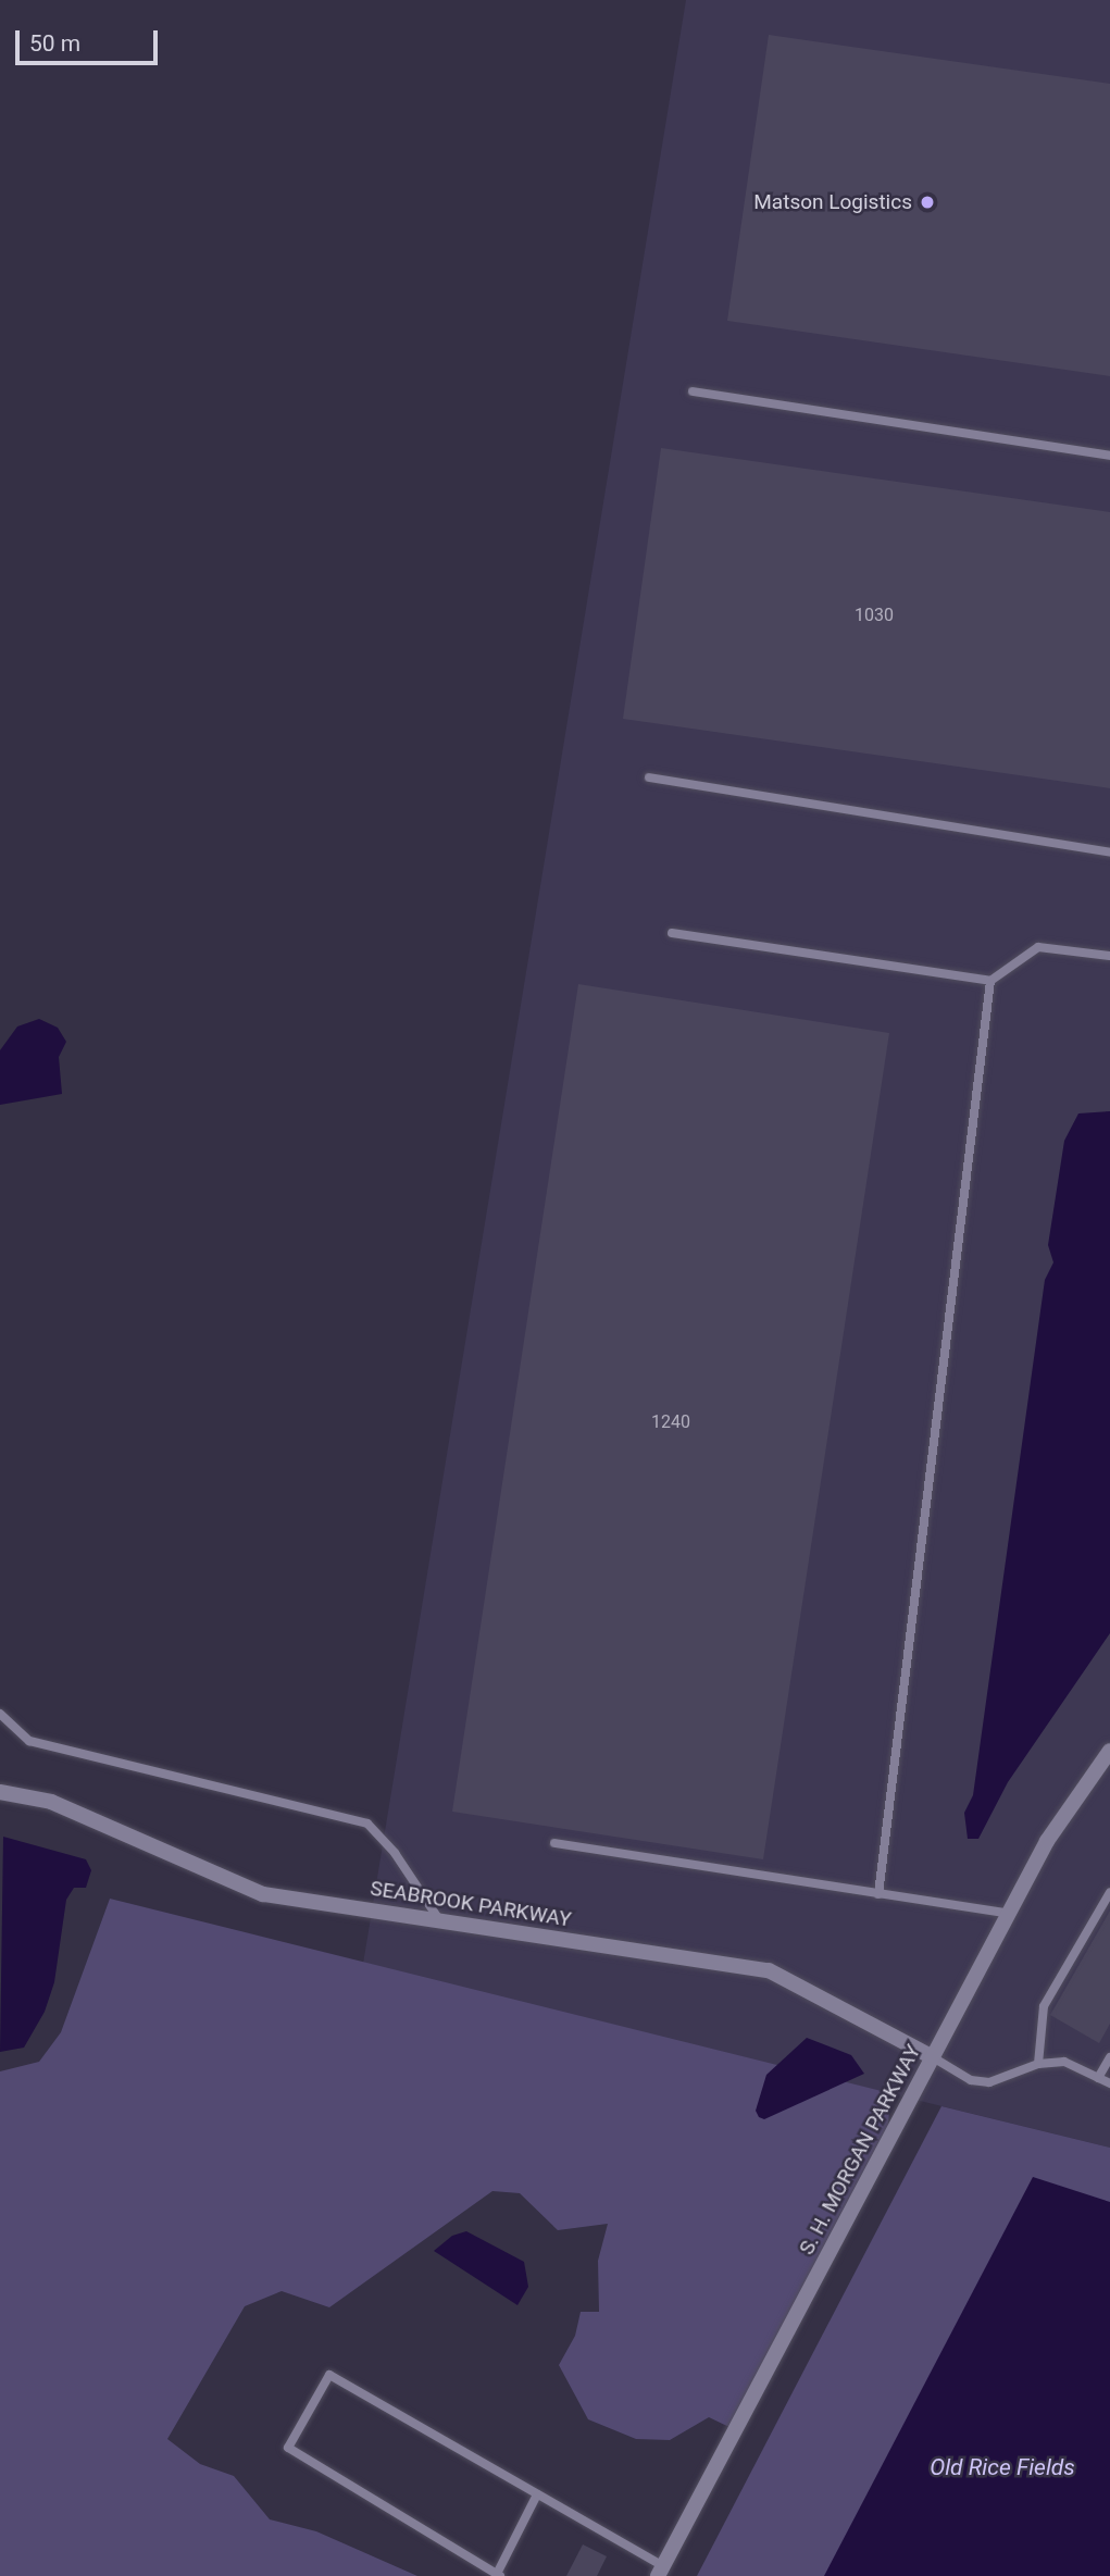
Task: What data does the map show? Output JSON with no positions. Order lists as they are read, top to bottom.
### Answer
{
  "streets": {
    "street": ["SEABROOK PARKWAY", "S. H. MORGAN PARKWAY"]
  },
  "crossings": [
    ["SEABROOK PARKWAY", "S. H. MORGAN PARKWAY"]
  ],
  "water": ["Old Rice Fields"],
  "places": ["Matson Logistics"],
  "house_numbers": ["1030", "1240"],
  "scale_bar": "50 m"
}
